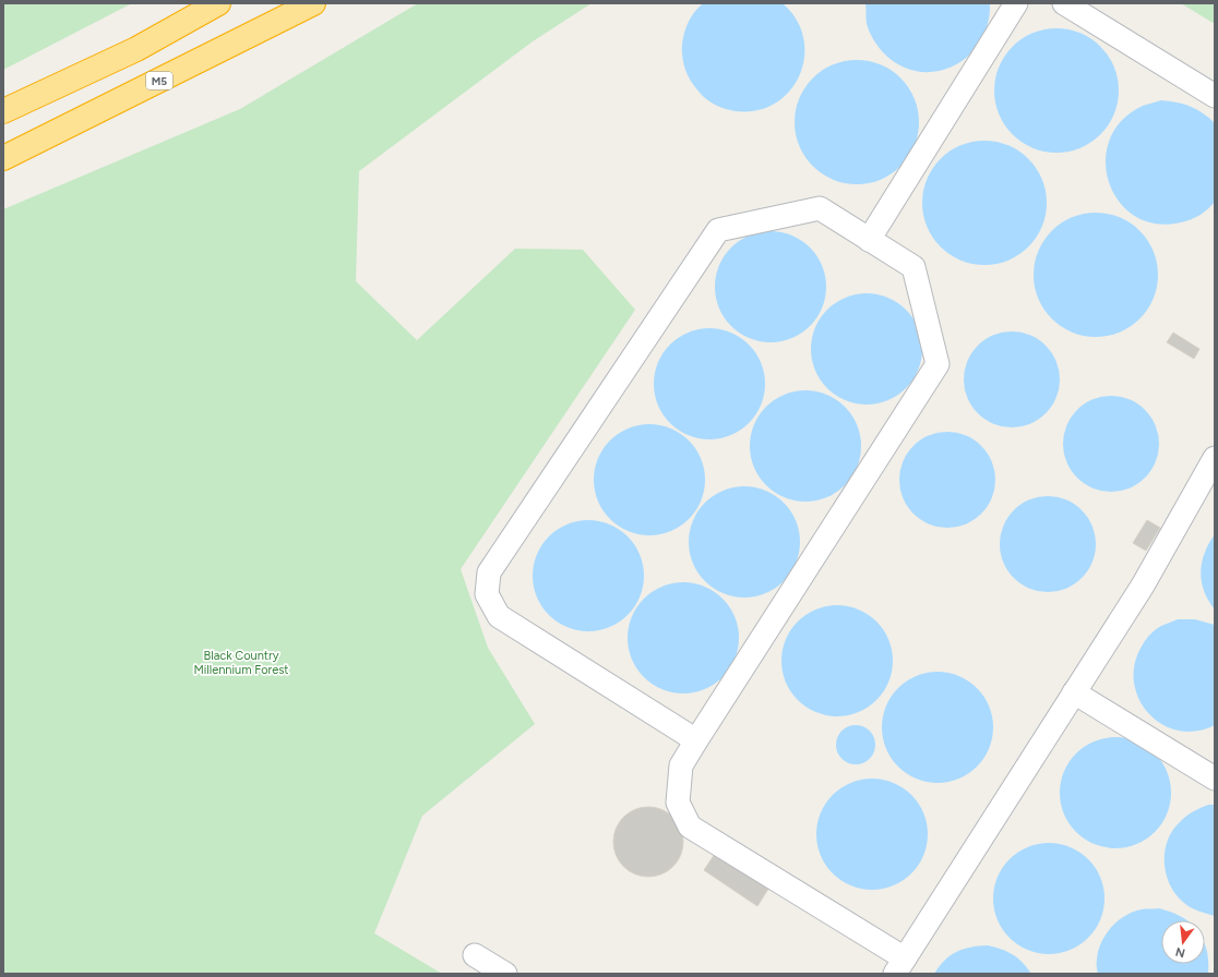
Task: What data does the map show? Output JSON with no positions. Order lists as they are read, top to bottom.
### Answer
{
  "streets": {
    "highway": ["M5"]
  },
  "parks": ["Black Country Millennium Forest"],
  "north": "bottom"
}
